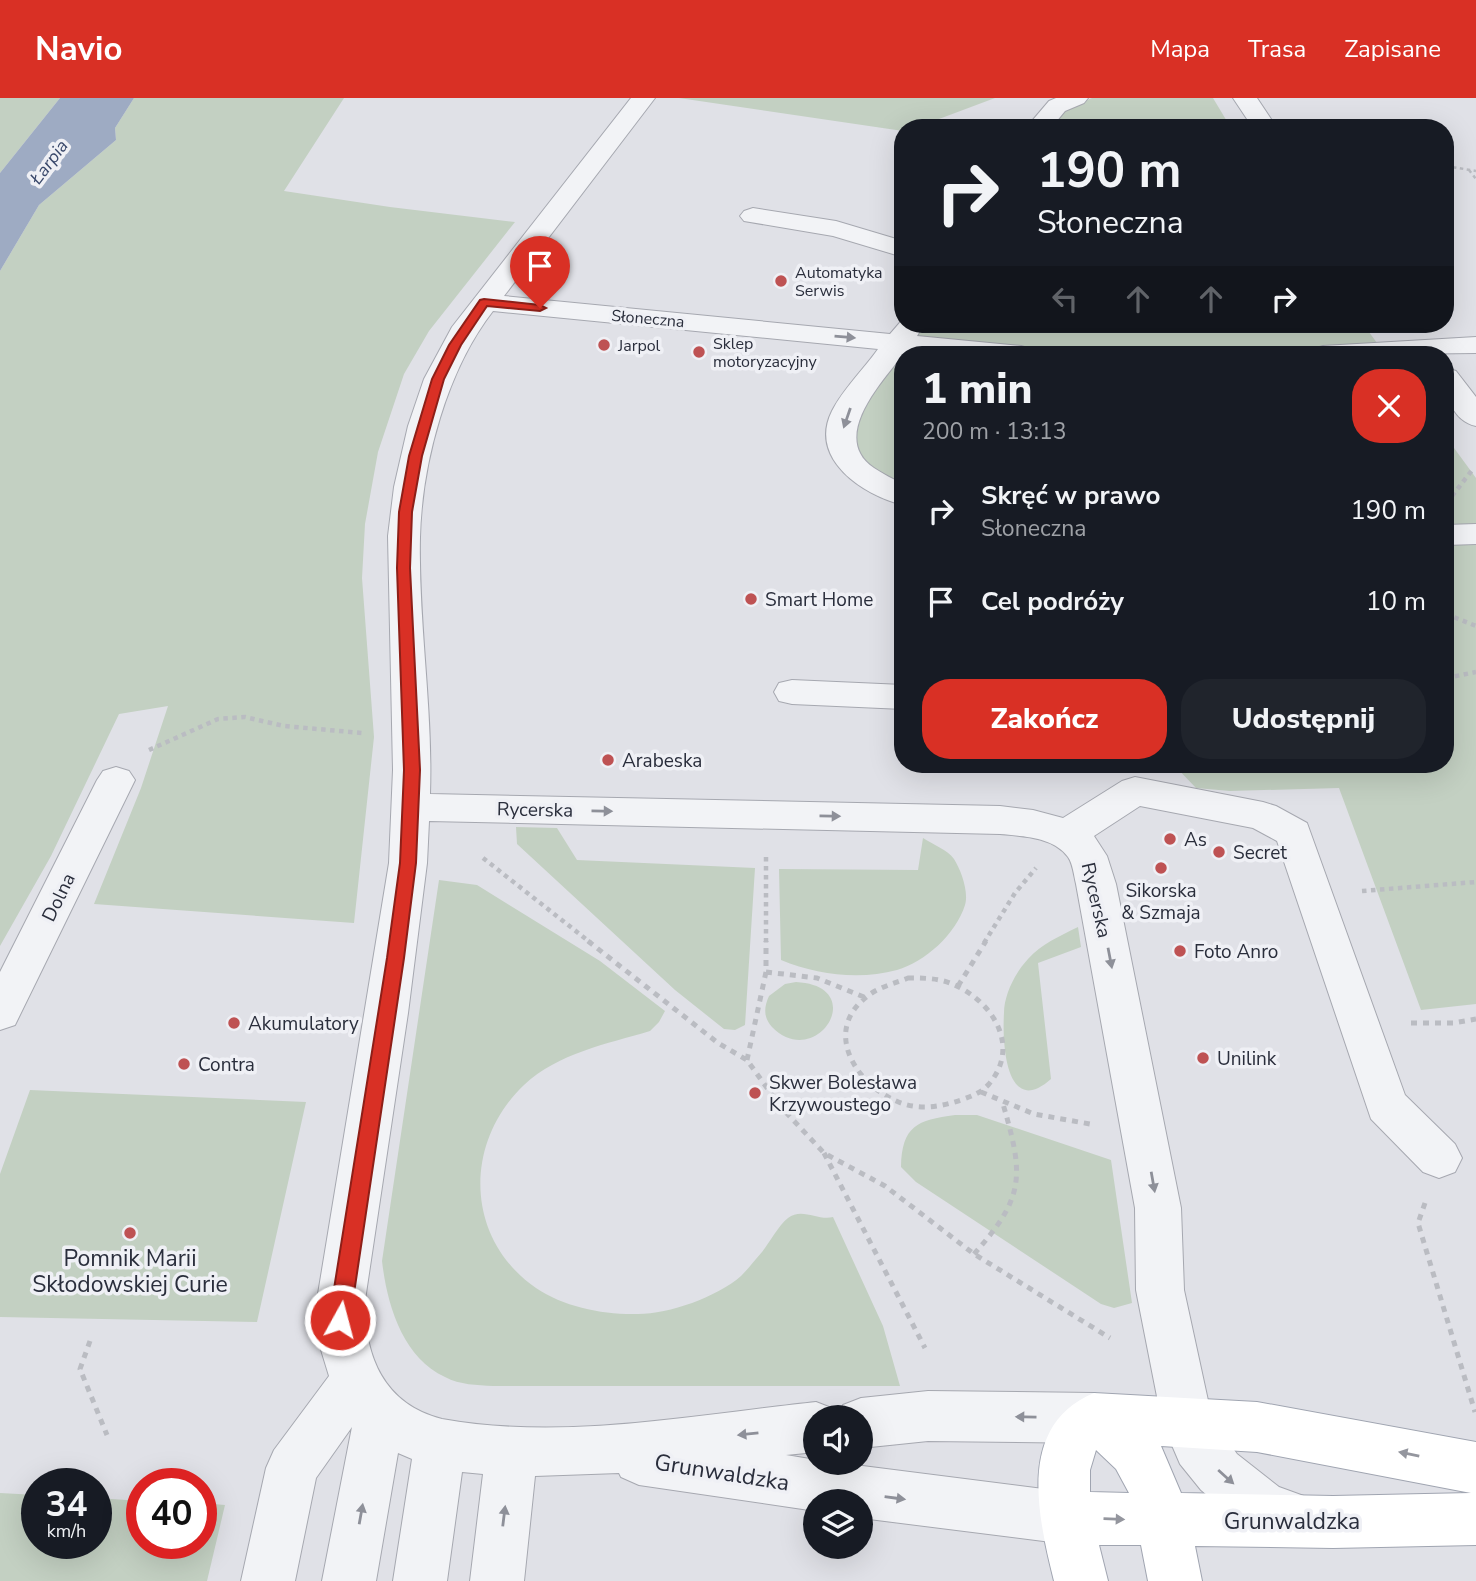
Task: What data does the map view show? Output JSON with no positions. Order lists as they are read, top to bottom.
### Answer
{
  "streets": {
    "main road": ["Grunwaldzka"],
    "street": ["Słoneczna", "Rycerska", "Dolna"]
  },
  "crossings": [
    ["Rycerska", "Grunwaldzka"]
  ],
  "one_way": ["Rycerska"],
  "water": ["Łarpia"],
  "places": [
    "Automatyka Serwis",
    "Jarpol",
    "Sklep motoryzacyjny",
    "Smart Home",
    "Arabeska",
    "As",
    "Secret",
    "Sikorska & Szmaja",
    "Foto Anro",
    "Akumulatory",
    "Unilink",
    "Contra",
    "Skwer Bolesława Krzywoustego",
    "Pomnik Marii Skłodowskiej Curie"
  ],
  "page": {
    "header": "Navio",
    "nav": ["Mapa", "Trasa", "Zapisane"],
    "turn": ["190 m", "Słoneczna"],
    "heading": ["1 min", "200 m · 13:13"],
    "list": [
      {
        "name": "Skręć w prawo",
        "note": "Słoneczna",
        "value": "190 m"
      },
      {
        "name": "Cel podróży",
        "value": "10 m"
      }
    ],
    "buttons": ["Zakończ", "Udostępnij"],
    "speed": "34 km/h",
    "limit": "40"
  }
}
